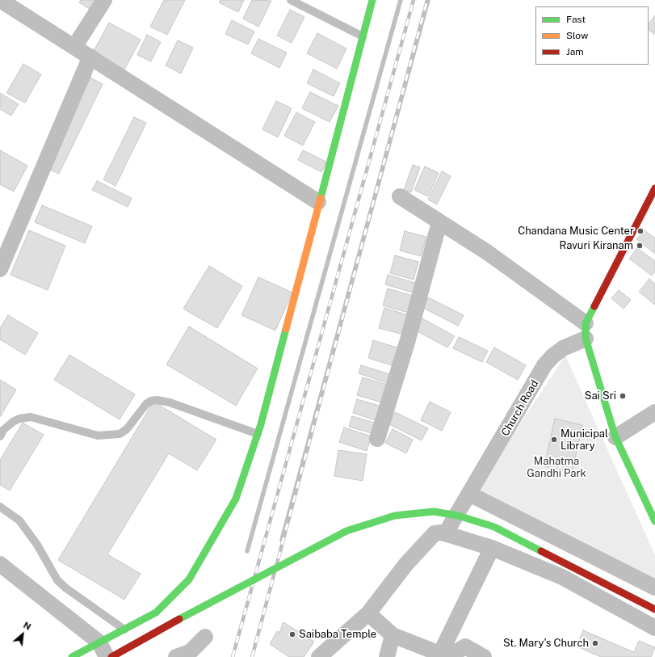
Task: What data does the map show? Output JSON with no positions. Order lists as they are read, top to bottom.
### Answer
{
  "streets": {
    "street": ["Church Road"]
  },
  "parks": ["Mahatma Gandhi Park"],
  "places": [
    "Chandana Music Center",
    "Ravuri Kiranam",
    "Sai Sri",
    "Municipal Library",
    "Saibaba Temple",
    "St. Mary's Church"
  ],
  "legend": ["Fast", "Slow", "Jam"],
  "north": "top right"
}
